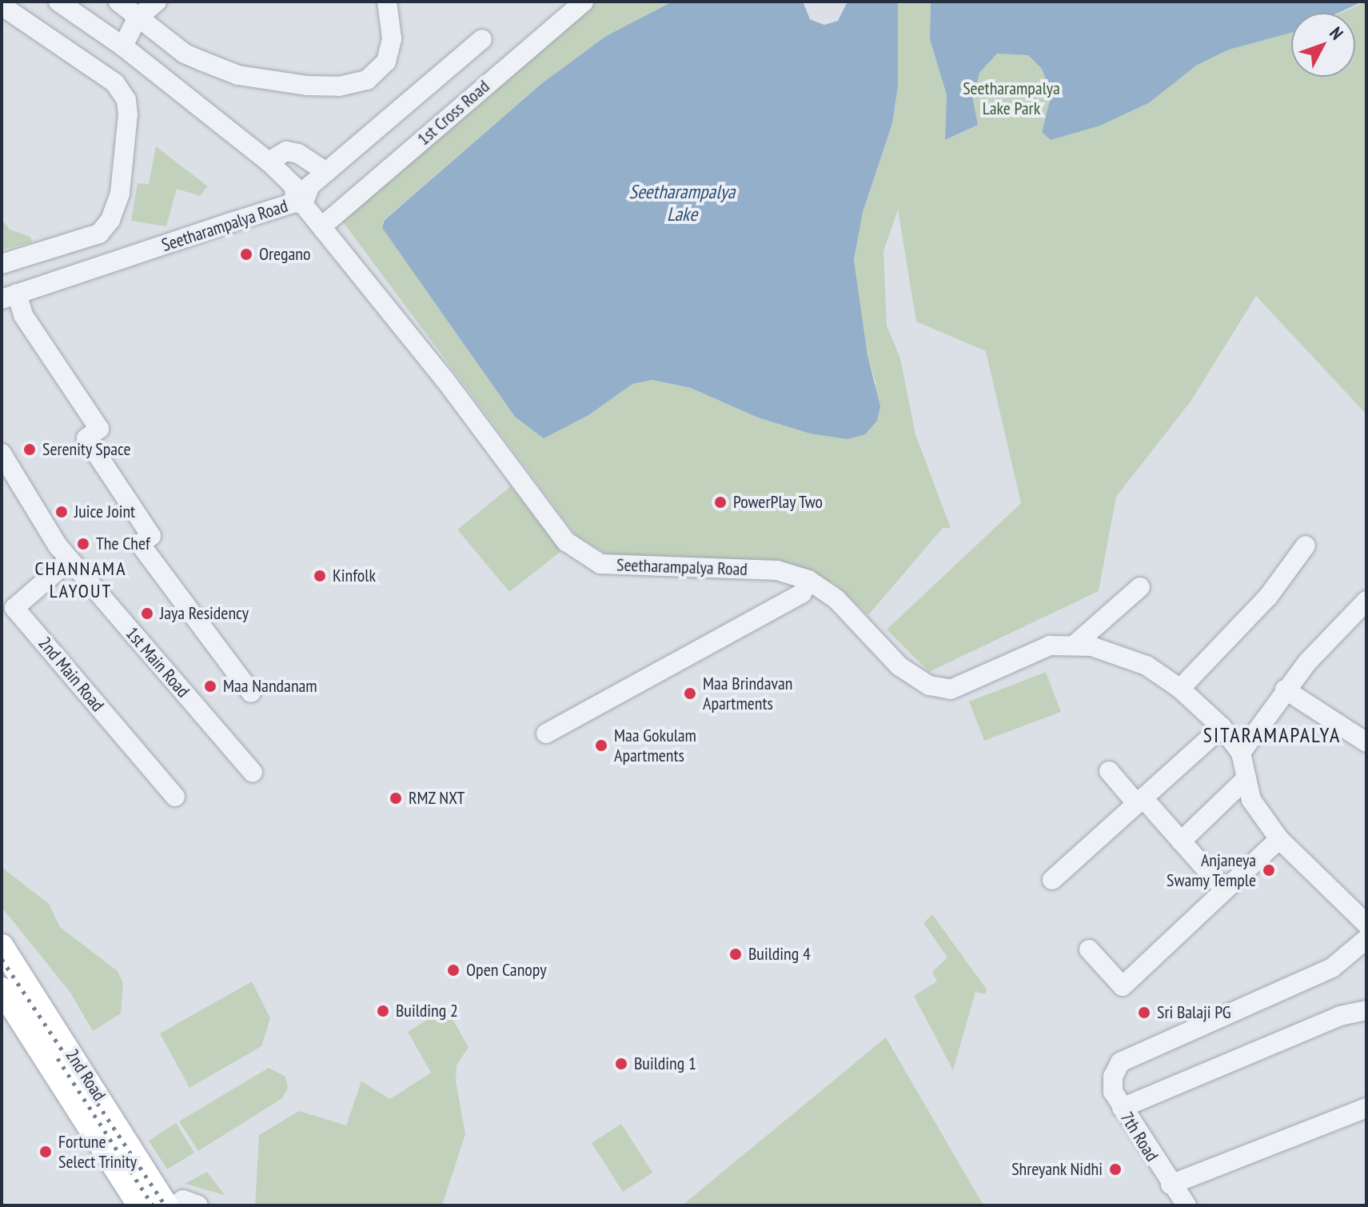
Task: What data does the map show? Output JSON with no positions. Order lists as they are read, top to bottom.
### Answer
{
  "streets": {
    "main road": ["2nd Road"],
    "street": [
      "1st Cross Road",
      "Seetharampalya Road",
      "1st Main Road",
      "2nd Main Road",
      "7th Road"
    ]
  },
  "crossings": [
    ["1st Cross Road", "Seetharampalya Road"],
    ["1st Main Road", "2nd Main Road"]
  ],
  "districts": ["CHANNAMA LAYOUT", "SITARAMAPALYA"],
  "water": ["Seetharampalya Lake"],
  "parks": ["Seetharampalya Lake Park"],
  "places": [
    "Oregano",
    "Serenity Space",
    "PowerPlay Two",
    "Juice Joint",
    "The Chef",
    "Kinfolk",
    "Jaya Residency",
    "Maa Nandanam",
    "Maa Brindavan Apartments",
    "Maa Gokulam Apartments",
    "RMZ NXT",
    "Anjaneya Swamy Temple",
    "Building 4",
    "Open Canopy",
    "Building 2",
    "Sri Balaji PG",
    "Building 1",
    "Fortune Select Trinity",
    "Shreyank Nidhi"
  ],
  "north": "top right"
}
